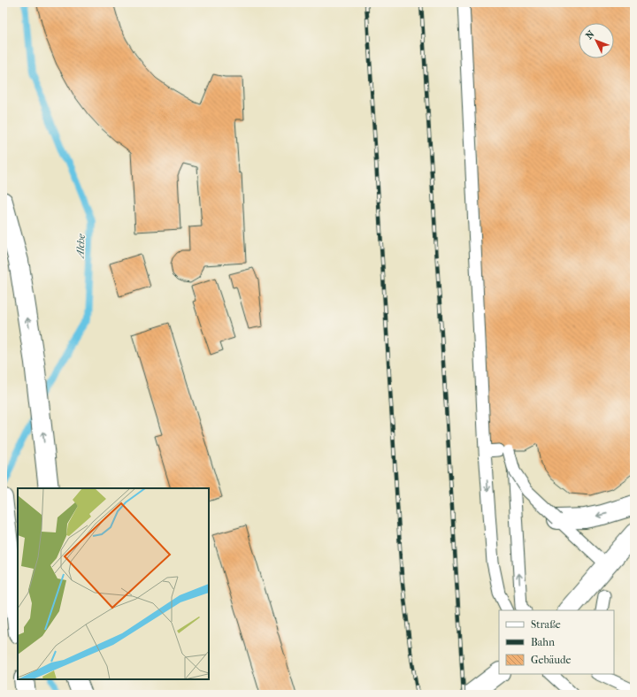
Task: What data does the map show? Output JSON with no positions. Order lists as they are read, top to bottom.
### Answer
{
  "water": ["Alche"],
  "legend": ["Straße", "Bahn", "Gebäude"],
  "north": "top left"
}
